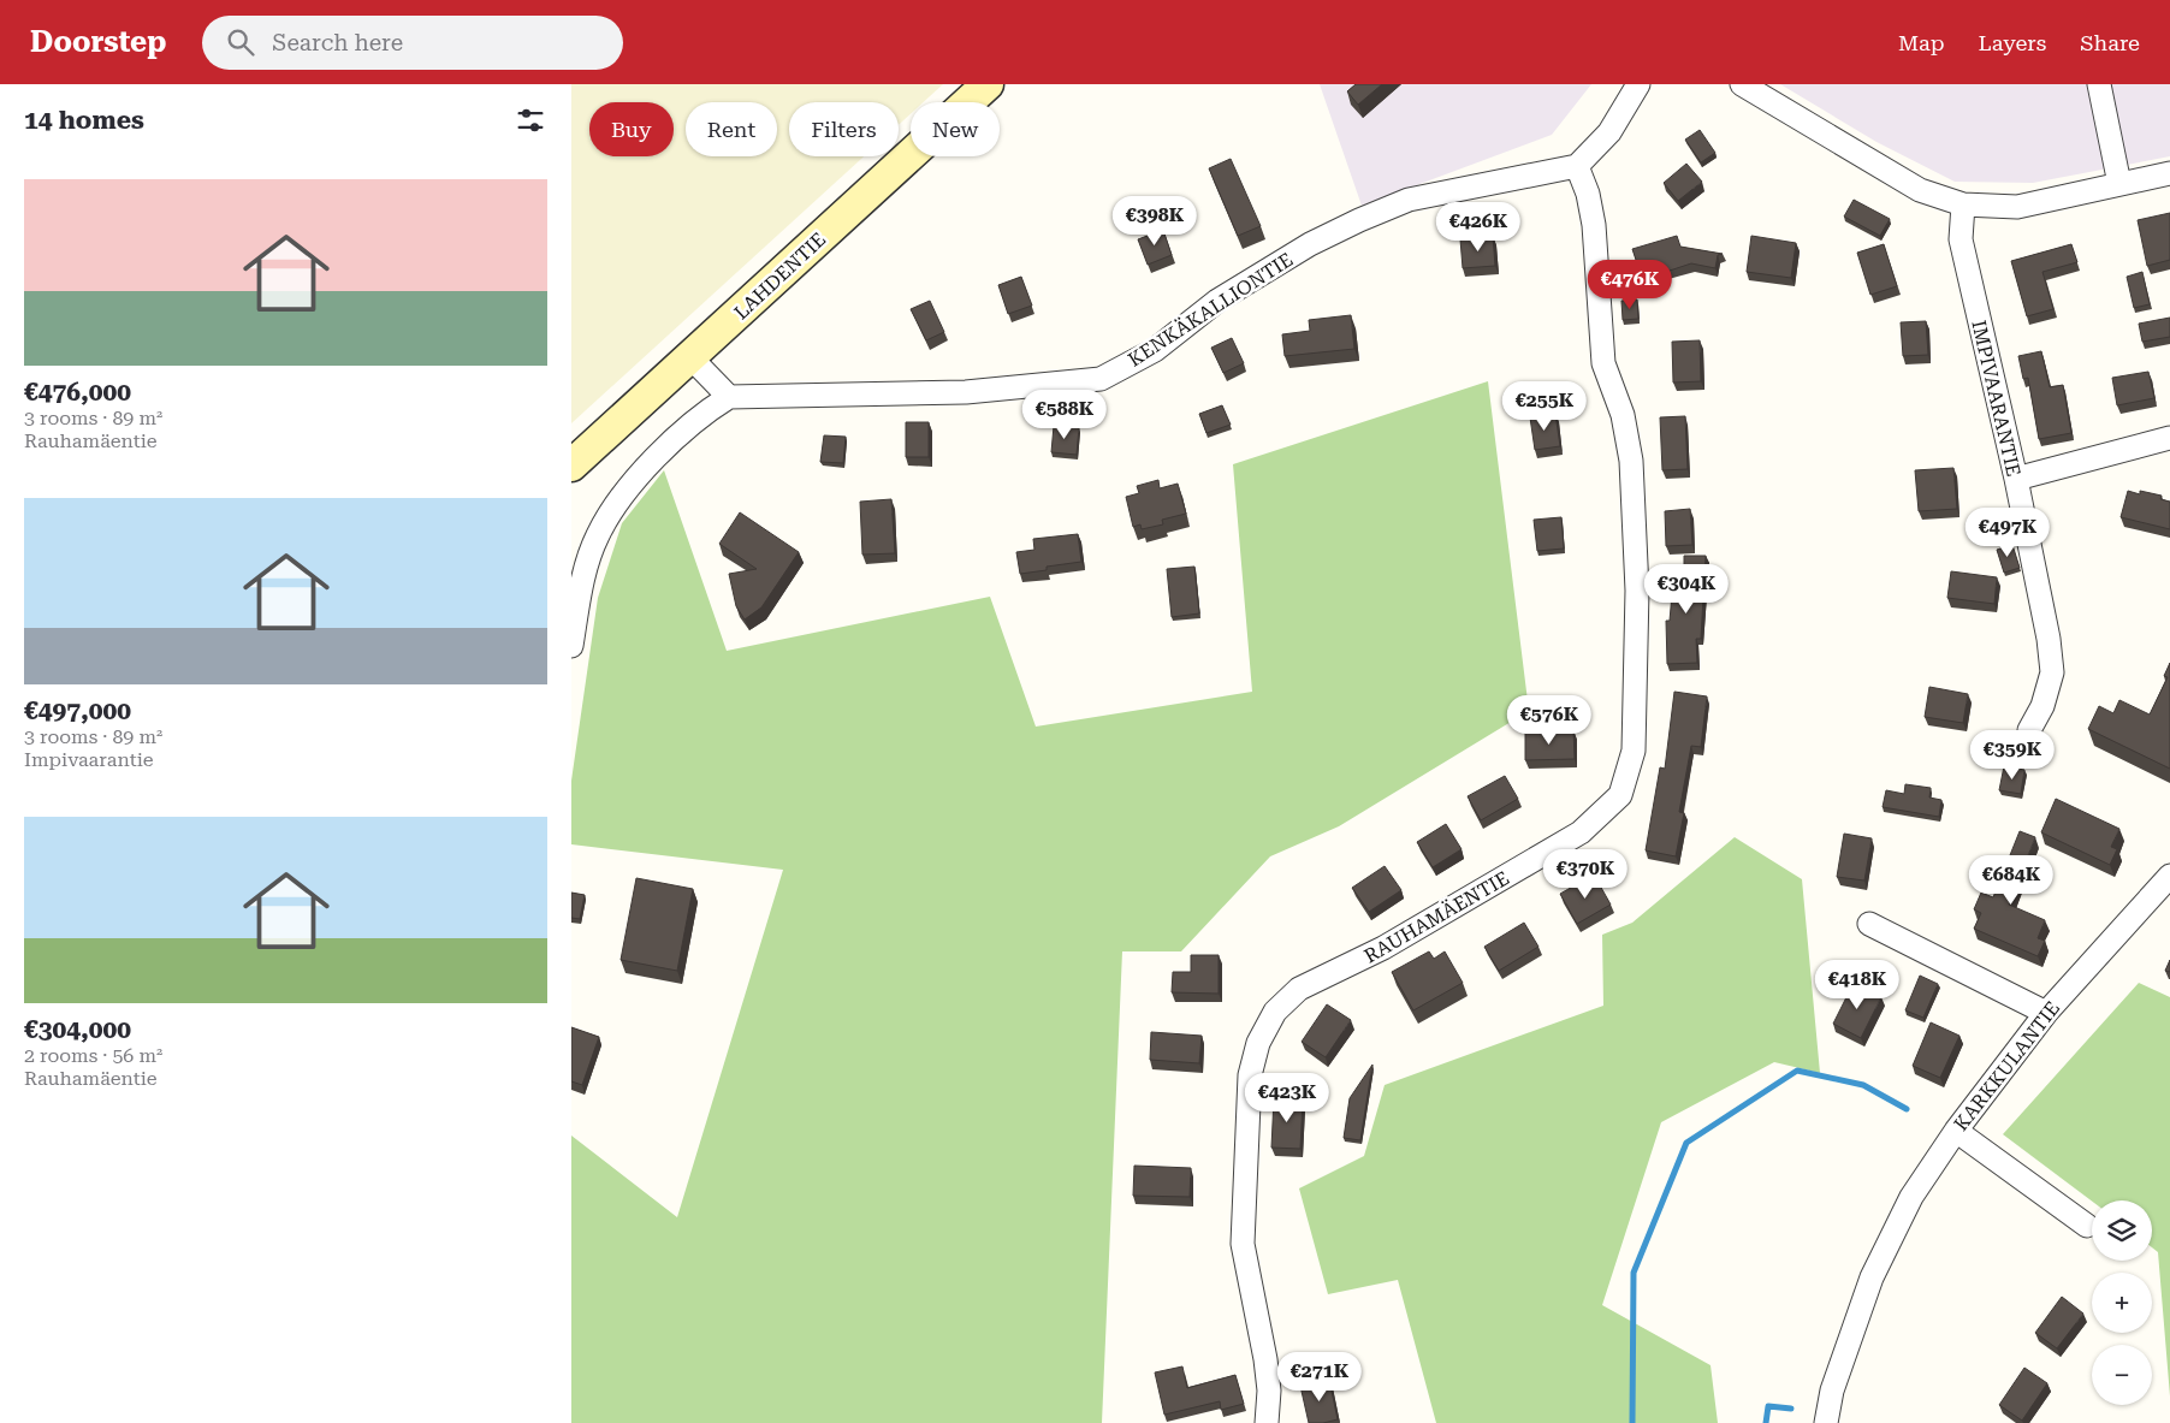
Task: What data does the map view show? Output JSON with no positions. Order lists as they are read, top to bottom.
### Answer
{
  "streets": {
    "main road": ["LAHDENTIE"],
    "street": [
      "KENKÄKALLIONTIE",
      "IMPIVAARANTIE",
      "RAUHAMÄENTIE",
      "KARKKULANTIE"
    ]
  },
  "crossings": [
    ["KENKÄKALLIONTIE", "RAUHAMÄENTIE"]
  ],
  "page": {
    "header": "Doorstep",
    "search": "Search here",
    "nav": ["Map", "Layers", "Share"],
    "heading": "14 homes",
    "chip": [
      "Buy",
      "Rent",
      "Filters",
      "New"
    ],
    "list": [
      {
        "name": "€476,000",
        "note": "3 rooms · 89 m² · Rauhamäentie"
      },
      {
        "name": "€497,000",
        "note": "3 rooms · 89 m² · Impivaarantie"
      },
      {
        "name": "€304,000",
        "note": "2 rooms · 56 m² · Rauhamäentie"
      }
    ],
    "price": [
      "€398K",
      "€426K",
      "€476K",
      "€255K",
      "€588K",
      "€497K",
      "€304K",
      "€576K",
      "€359K",
      "€370K",
      "€684K",
      "€418K",
      "€423K",
      "€271K"
    ],
    "map_buttons": ["+", "−"]
  }
}
